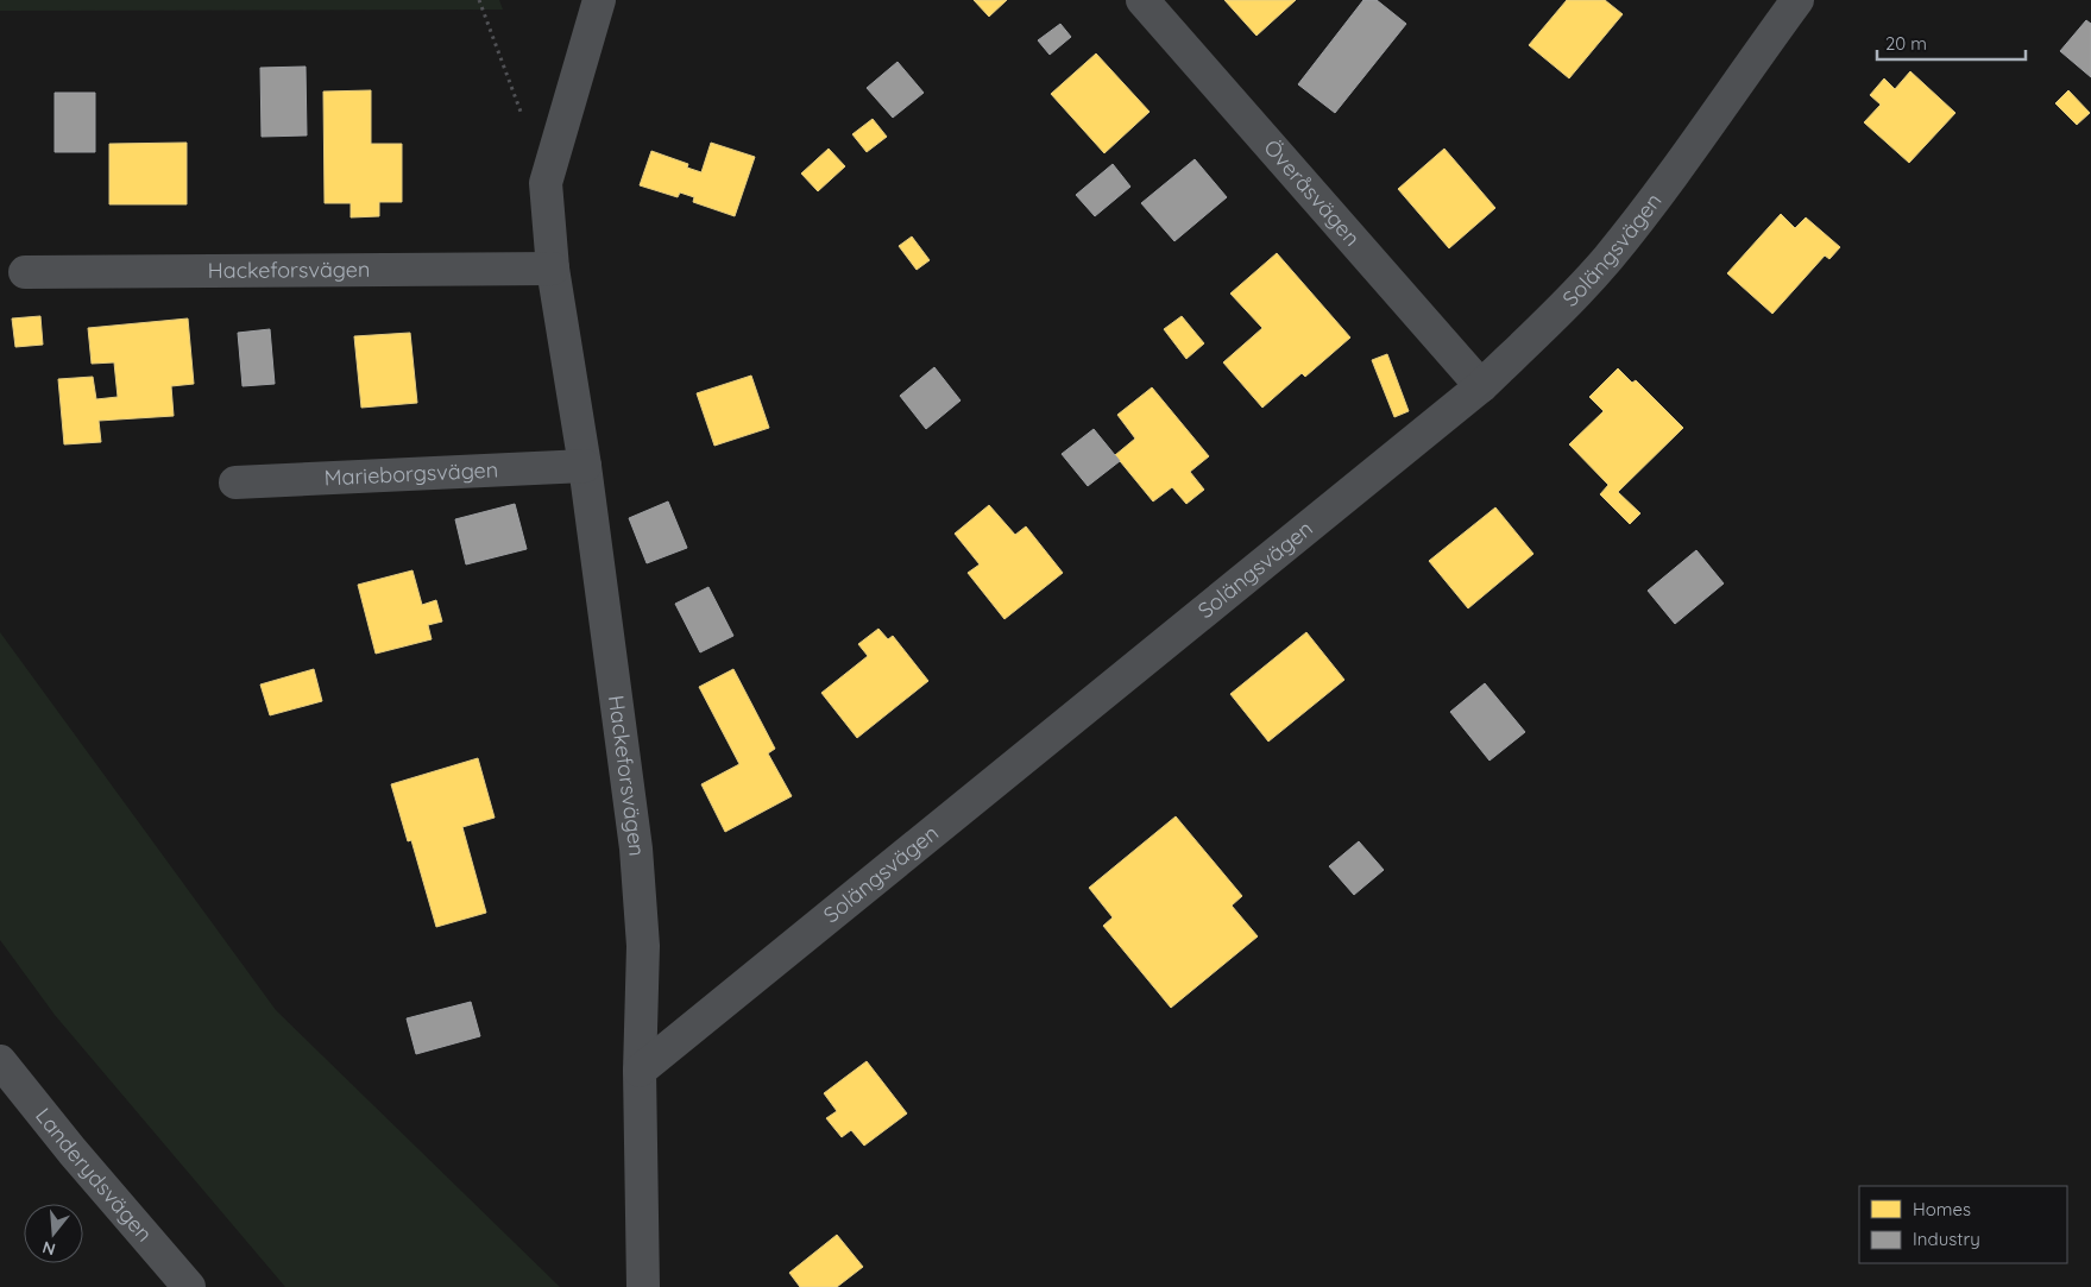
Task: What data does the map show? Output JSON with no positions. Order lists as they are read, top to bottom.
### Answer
{
  "streets": {
    "street": [
      "Överåsvägen",
      "Solängsvägen",
      "Hackeforsvägen",
      "Marieborgsvägen",
      "Landerydsvägen"
    ]
  },
  "crossings": [
    ["Överåsvägen", "Solängsvägen"],
    ["Solängsvägen", "Hackeforsvägen"],
    ["Hackeforsvägen", "Marieborgsvägen"]
  ],
  "legend": ["Homes", "Industry"],
  "scale_bar": "20 m",
  "north": "bottom"
}
